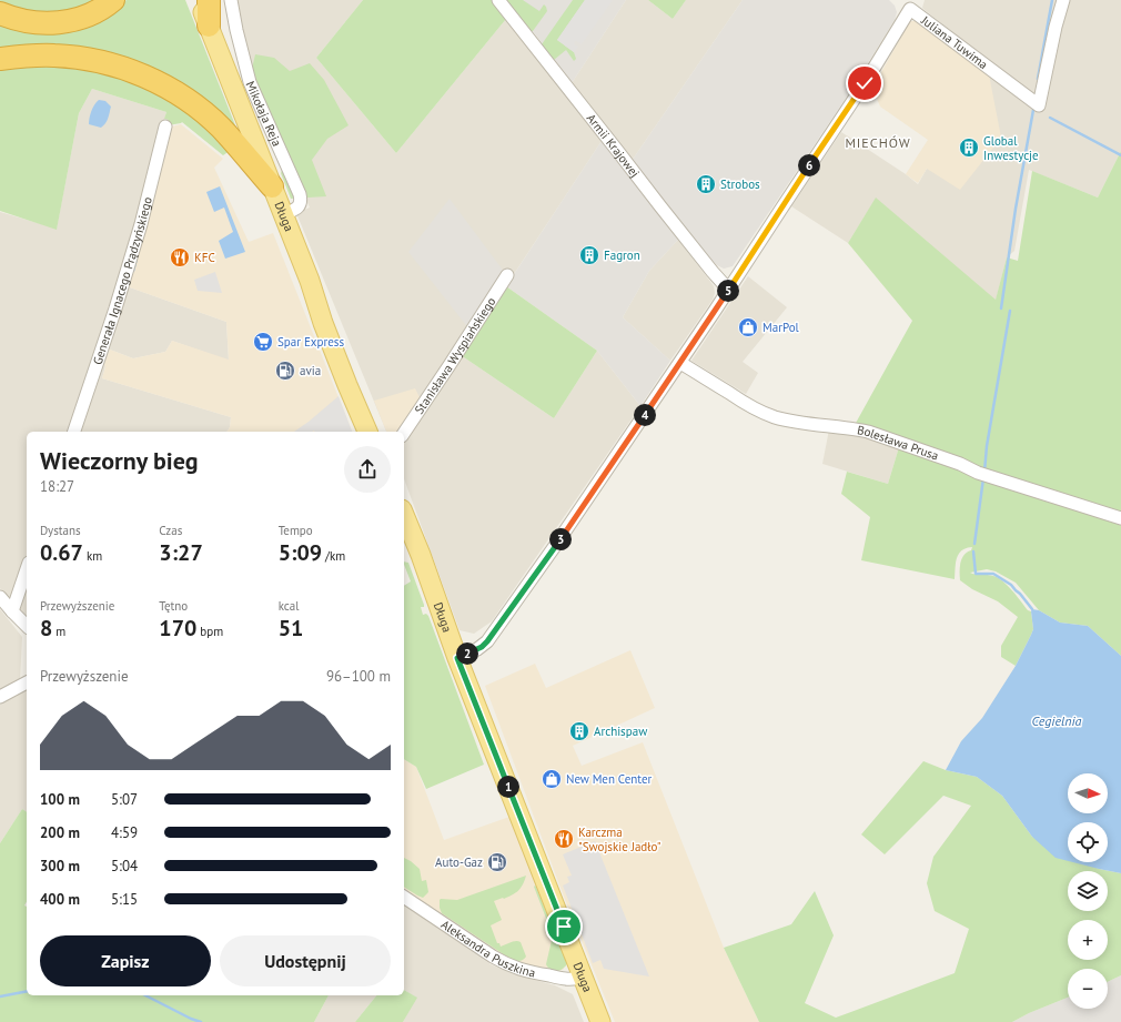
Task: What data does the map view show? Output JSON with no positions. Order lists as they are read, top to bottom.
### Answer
{
  "streets": {
    "main road": ["Długa"],
    "street": [
      "Juliana Tuwima",
      "Mikołaja Reja",
      "Armii Krajowej",
      "Generała Ignacego Prądzyńskiego",
      "Stanisława Wyspiańskiego",
      "Bolesława Prusa",
      "Aleksandra Puszkina"
    ]
  },
  "crossings": [
    ["Juliana Tuwima", "Armii Krajowej"],
    ["Juliana Tuwima", "Długa"],
    ["Juliana Tuwima", "Bolesława Prusa"],
    ["Mikołaja Reja", "Długa"],
    ["Długa", "Aleksandra Puszkina"]
  ],
  "districts": ["MIECHÓW"],
  "water": ["Cegielnia"],
  "places": {
    "building": [
      "Global Inwestycje",
      "Strobos",
      "Fagron",
      "Archispaw"
    ],
    "restaurant": ["KFC", "Karczma \"Swojskie Jadło\""],
    "shop": ["MarPol", "New Men Center"],
    "supermarket": ["Spar Express"],
    "fuel station": ["avia", "Auto-Gaz"]
  },
  "north": "right",
  "page": {
    "pins": [
      "6",
      "5",
      "4",
      "3",
      "2",
      "1"
    ],
    "heading": ["Wieczorny bieg", "18:27"],
    "stats": [
      ["Dystans", "0.67 km"],
      ["Czas", "3:27"],
      ["Tempo", "5:09 /km"],
      ["Przewyższenie", "8 m"],
      ["Tętno", "170 bpm"],
      ["kcal", "51"]
    ],
    "chart": ["Przewyższenie", "96–100 m"],
    "map_buttons": ["+", "−"],
    "list": [
      {
        "name": "100 m",
        "note": "5:07"
      },
      {
        "name": "200 m",
        "note": "4:59"
      },
      {
        "name": "300 m",
        "note": "5:04"
      },
      {
        "name": "400 m",
        "note": "5:15"
      }
    ],
    "buttons": ["Zapisz", "Udostępnij"]
  }
}
